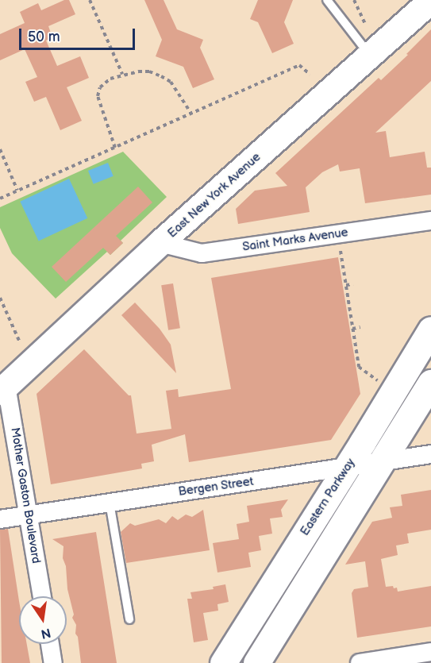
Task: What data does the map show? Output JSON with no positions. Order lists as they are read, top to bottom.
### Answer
{
  "streets": {
    "main road": ["East New York Avenue", "Eastern Parkway"],
    "street": ["Saint Marks Avenue", "Bergen Street", "Mother Gaston Boulevard"]
  },
  "crossings": [
    ["East New York Avenue", "Saint Marks Avenue"],
    ["East New York Avenue", "Mother Gaston Boulevard"],
    ["Bergen Street", "Mother Gaston Boulevard"],
    ["Bergen Street", "Eastern Parkway"]
  ],
  "scale_bar": "50 m",
  "north": "bottom"
}
